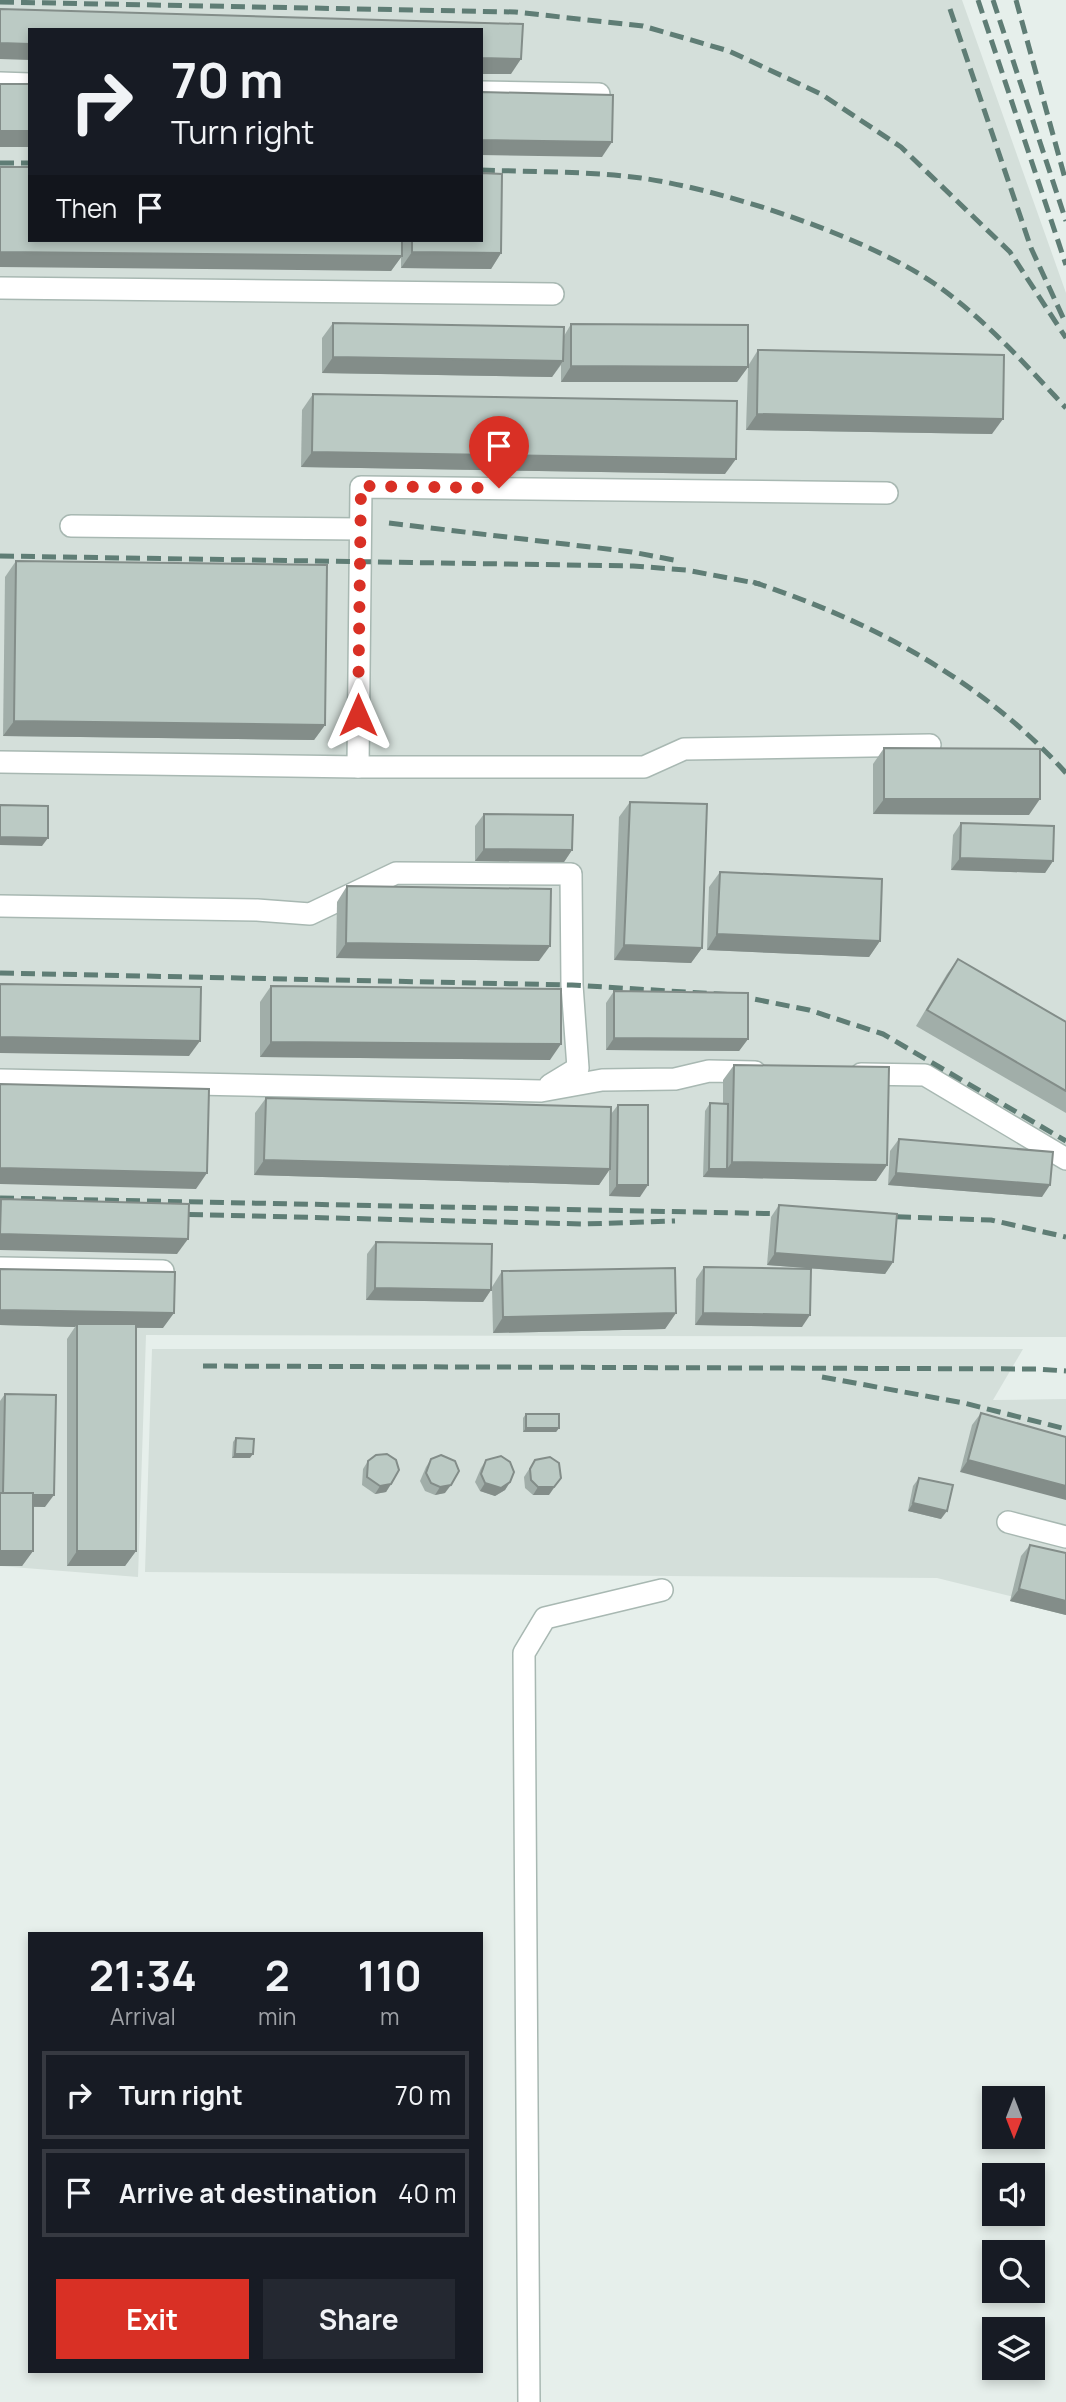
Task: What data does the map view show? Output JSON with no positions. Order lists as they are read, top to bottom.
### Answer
{
  "north": "bottom",
  "page": {
    "turn": ["70 m", "Turn right"],
    "then": "Then",
    "eta": [
      "21:34",
      "Arrival",
      "2",
      "min",
      "110",
      "m"
    ],
    "list": [
      {
        "name": "Turn right",
        "value": "70 m"
      },
      {
        "name": "Arrive at destination",
        "value": "40 m"
      }
    ],
    "buttons": ["Exit", "Share"]
  }
}
